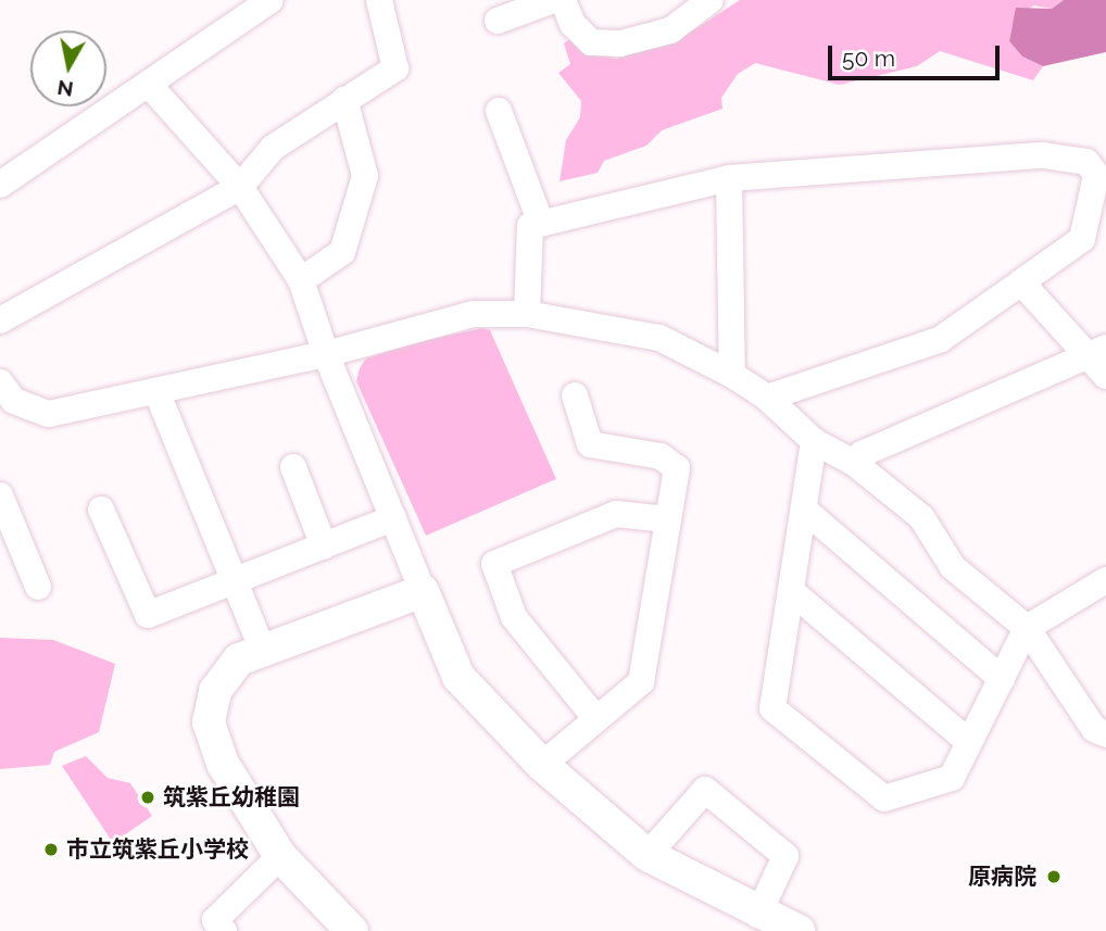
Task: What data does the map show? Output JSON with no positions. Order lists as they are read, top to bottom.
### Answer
{
  "places": ["筑紫丘幼稚園", "市立筑紫丘小学校", "原病院"],
  "scale_bar": "50 m",
  "north": "bottom"
}
